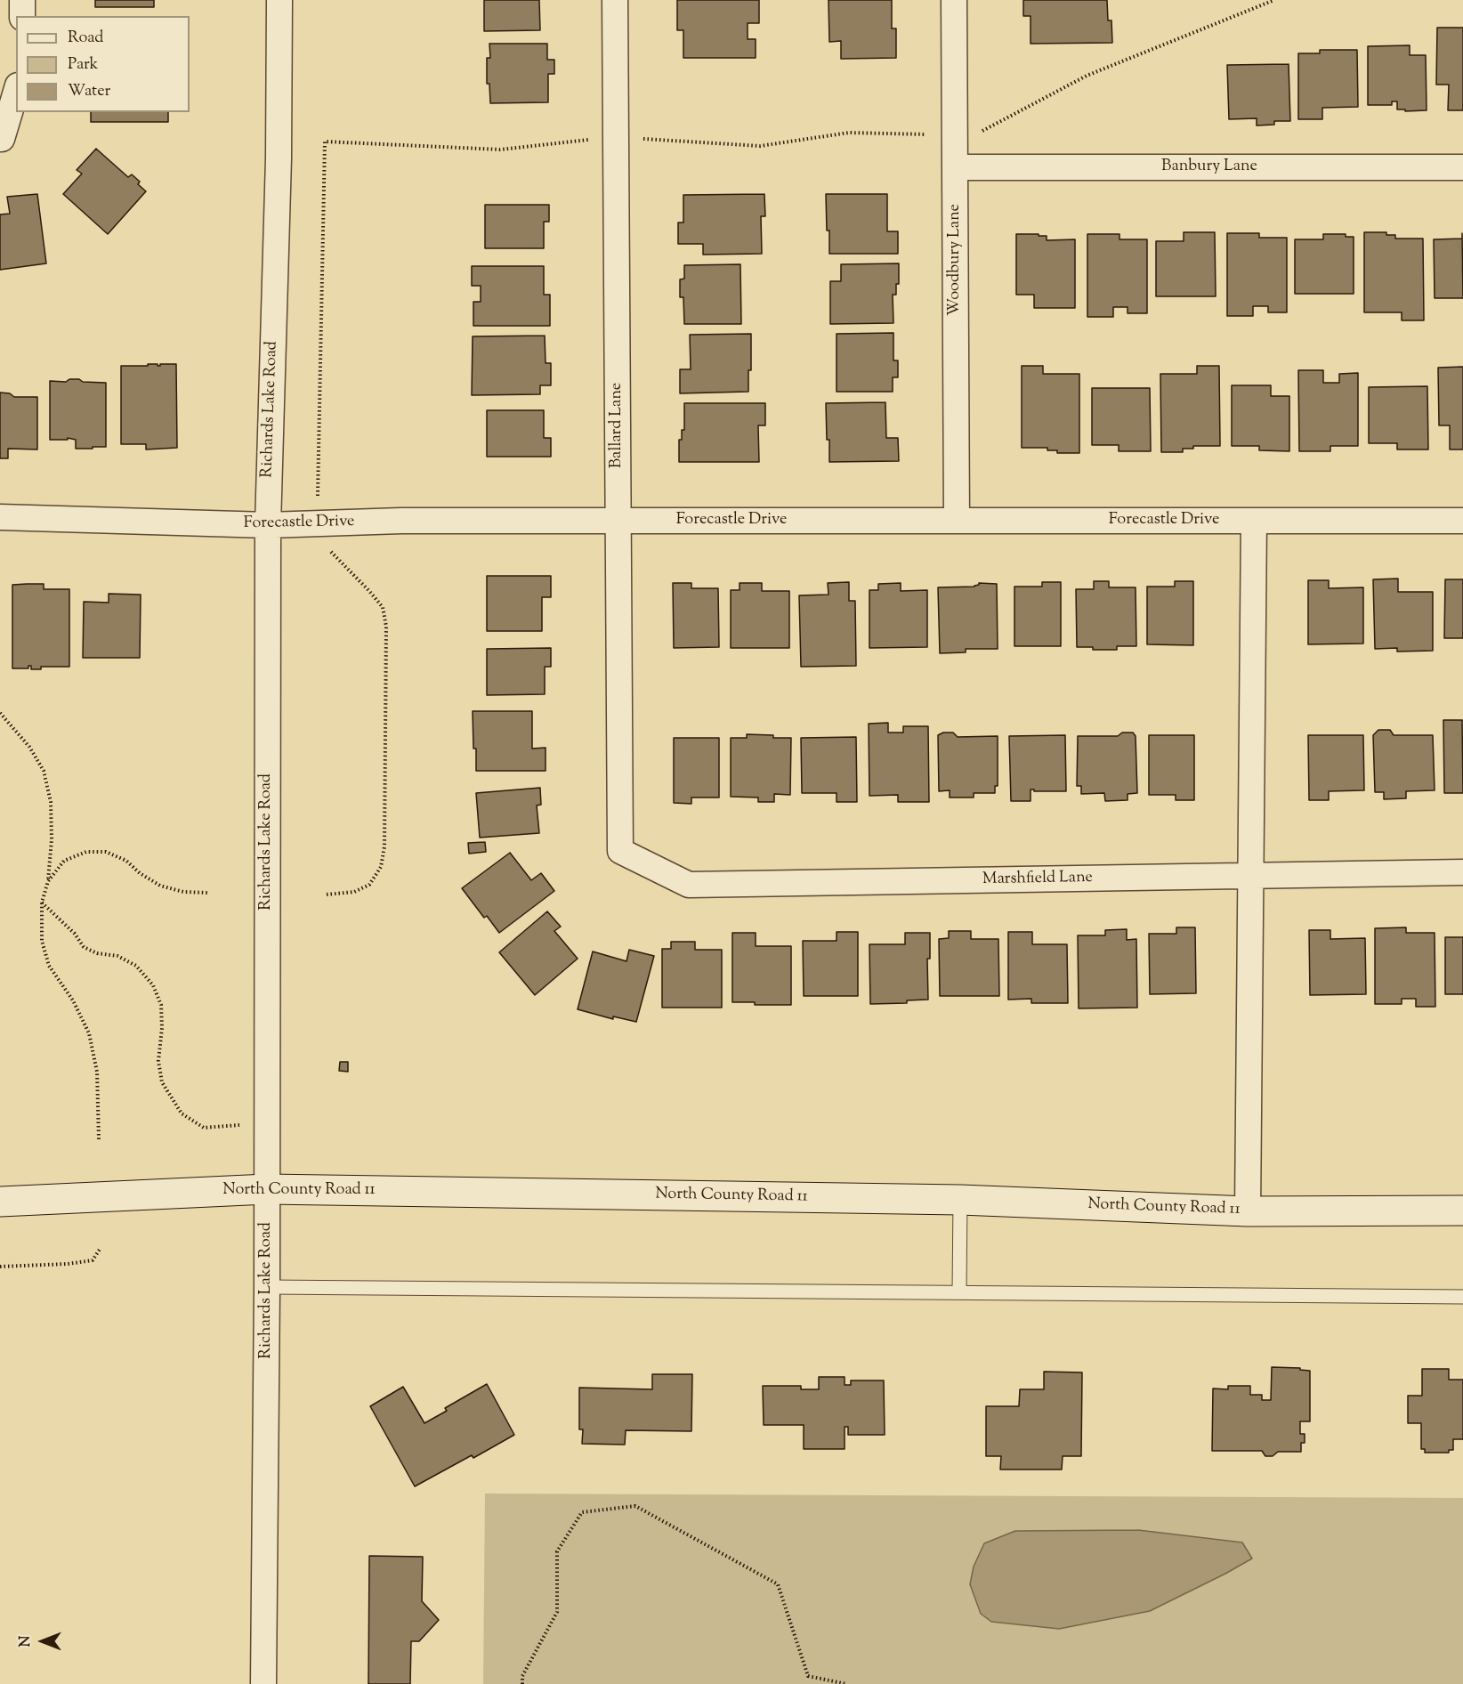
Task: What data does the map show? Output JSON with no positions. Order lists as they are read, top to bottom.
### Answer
{
  "streets": {
    "main road": ["North County Road 11"],
    "street": [
      "Banbury Lane",
      "Woodbury Lane",
      "Richards Lake Road",
      "Ballard Lane",
      "Forecastle Drive",
      "Marshfield Lane"
    ]
  },
  "crossings": [
    ["Banbury Lane", "Woodbury Lane"],
    ["Woodbury Lane", "Forecastle Drive"],
    ["Richards Lake Road", "Forecastle Drive"],
    ["Richards Lake Road", "North County Road 11"],
    ["Ballard Lane", "Forecastle Drive"],
    ["Ballard Lane", "Marshfield Lane"]
  ],
  "legend": ["Road", "Park", "Water"],
  "north": "left"
}
